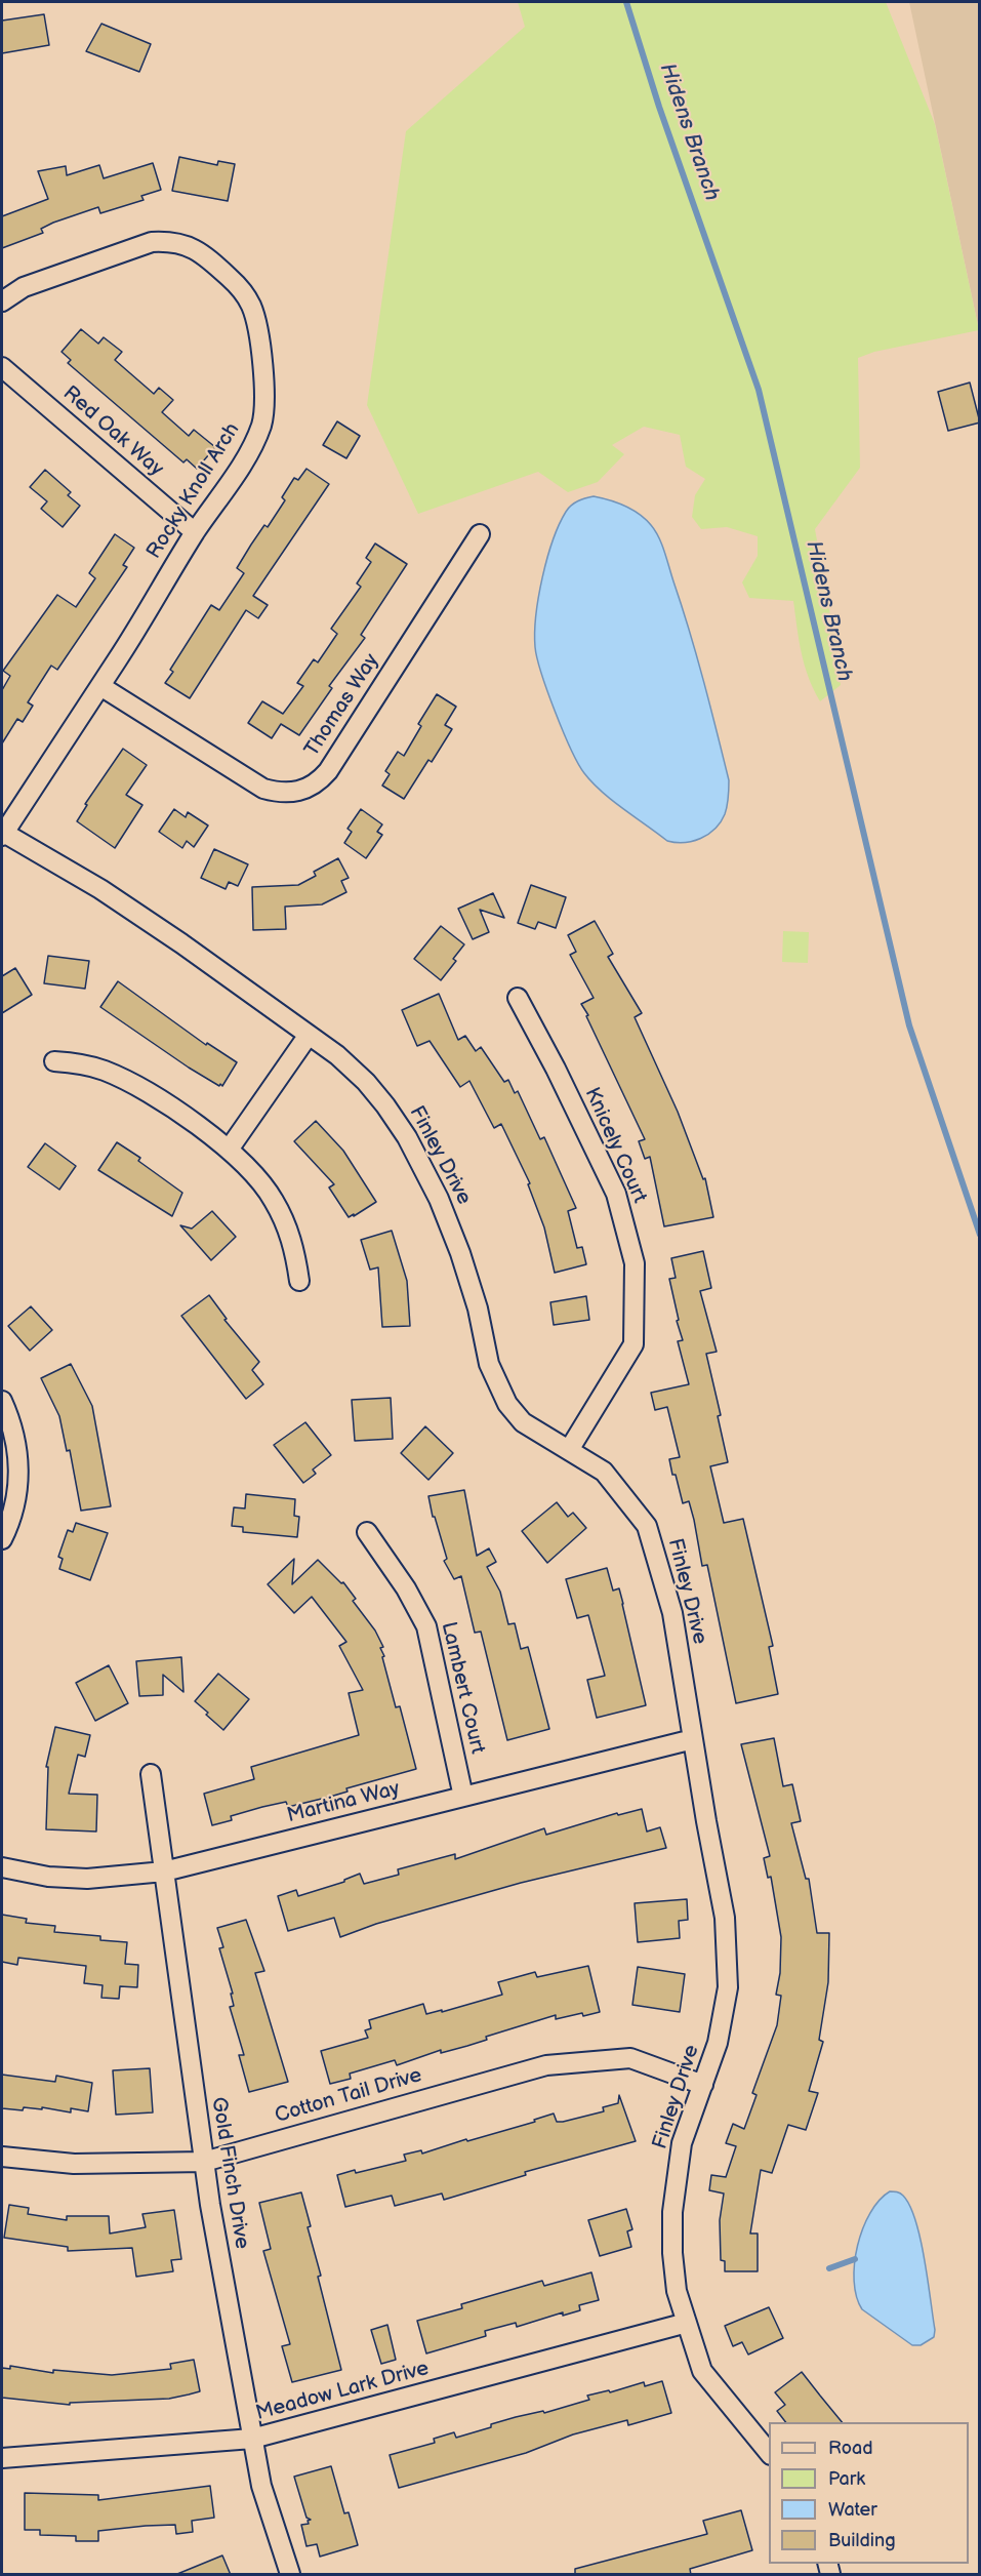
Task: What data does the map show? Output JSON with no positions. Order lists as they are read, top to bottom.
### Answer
{
  "streets": {
    "street": [
      "Red Oak Way",
      "Rocky Knoll Arch",
      "Thomas Way",
      "Knicely Court",
      "Finley Drive",
      "Lambert Court",
      "Martina Way",
      "Cotton Tail Drive",
      "Gold Finch Drive",
      "Meadow Lark Drive"
    ]
  },
  "crossings": [
    ["Red Oak Way", "Rocky Knoll Arch"],
    ["Rocky Knoll Arch", "Thomas Way"],
    ["Rocky Knoll Arch", "Finley Drive"],
    ["Knicely Court", "Finley Drive"],
    ["Finley Drive", "Martina Way"],
    ["Finley Drive", "Cotton Tail Drive"],
    ["Finley Drive", "Meadow Lark Drive"],
    ["Lambert Court", "Martina Way"],
    ["Martina Way", "Gold Finch Drive"],
    ["Cotton Tail Drive", "Gold Finch Drive"],
    ["Gold Finch Drive", "Meadow Lark Drive"]
  ],
  "water": ["Hidens Branch"],
  "legend": [
    "Road",
    "Park",
    "Water",
    "Building"
  ]
}
